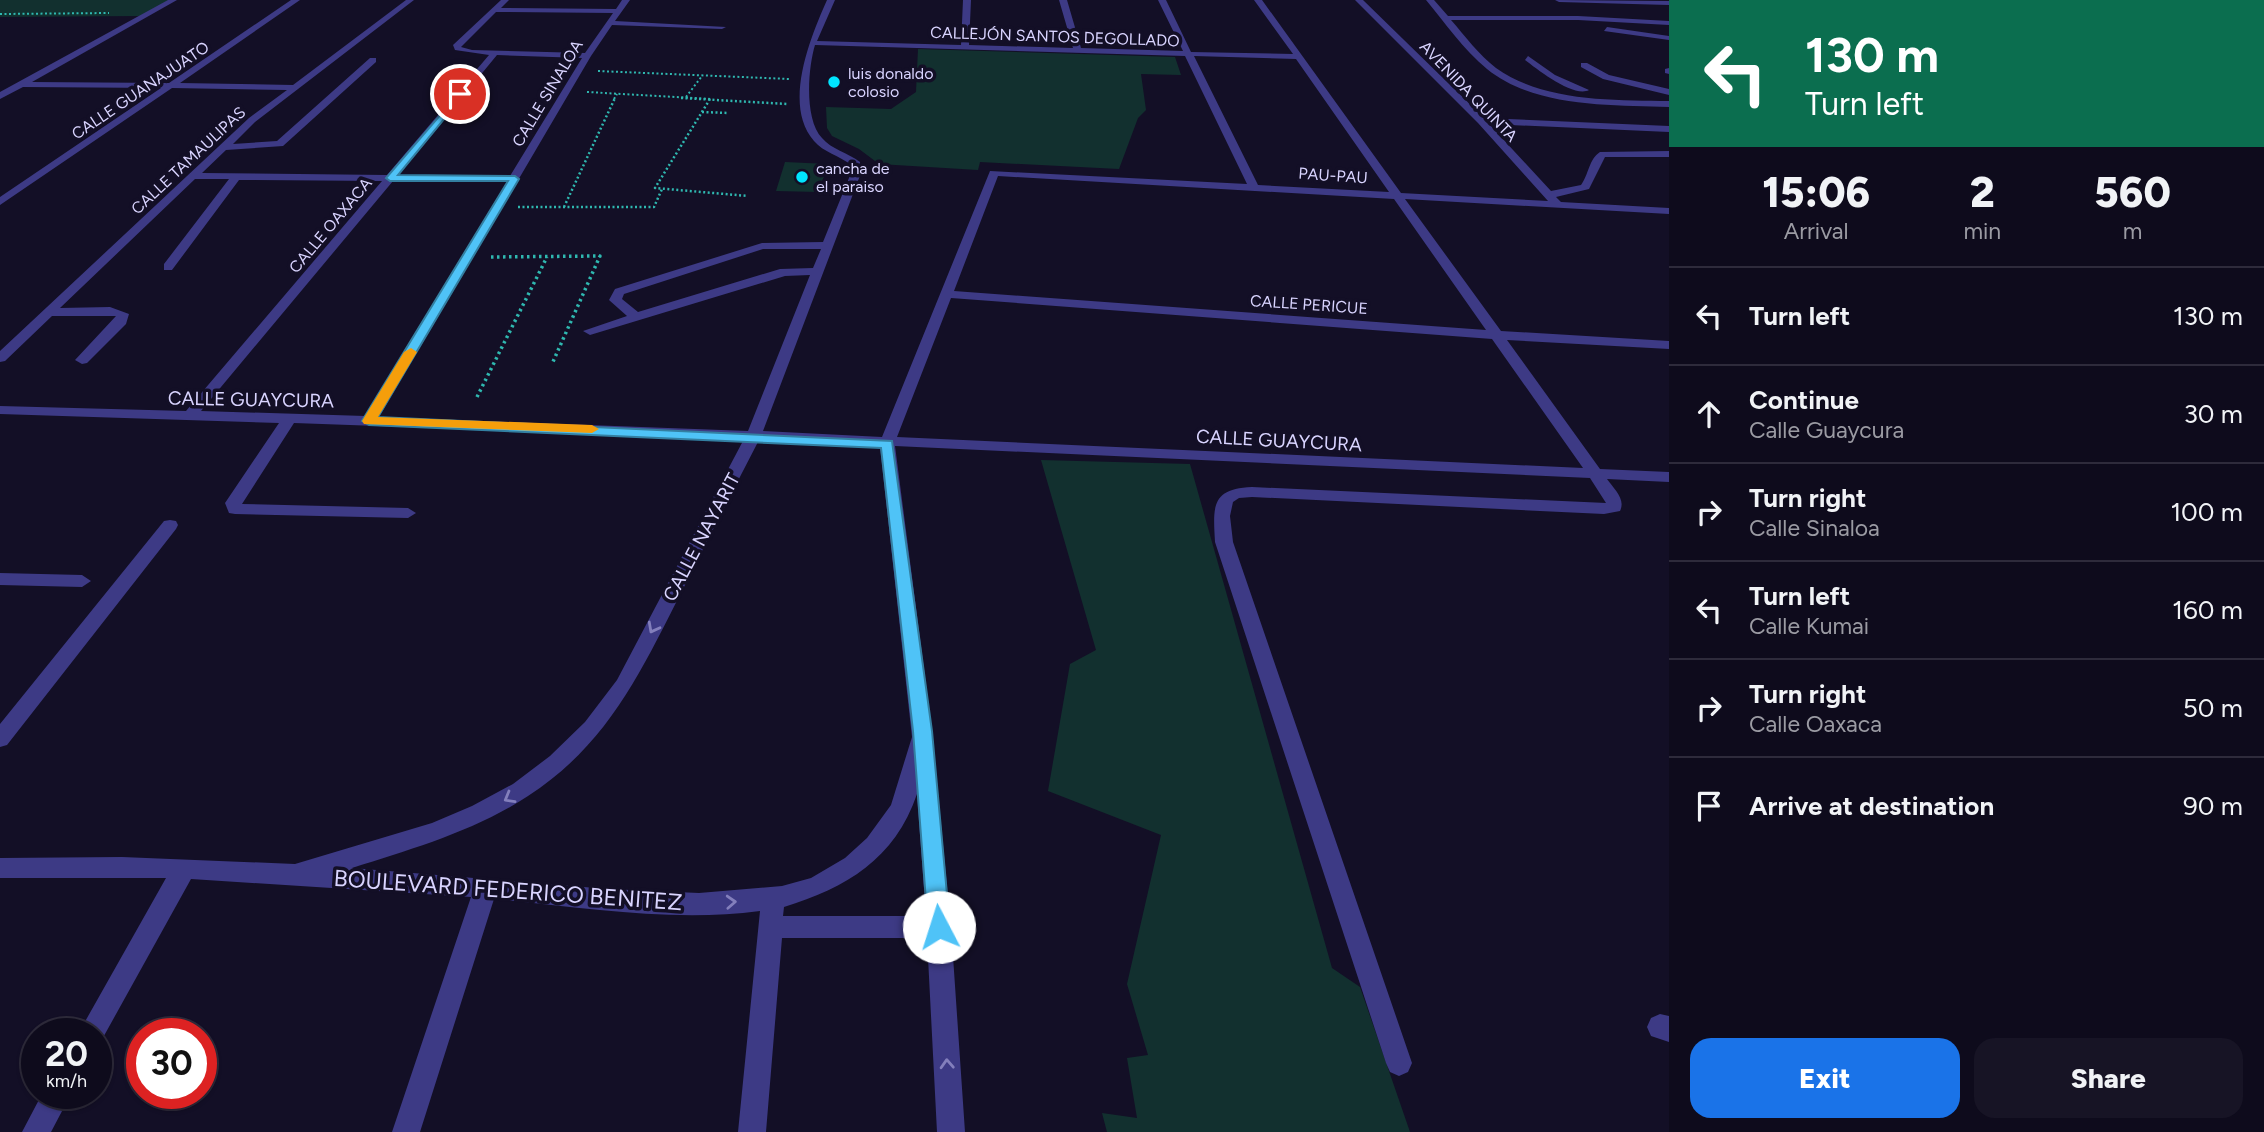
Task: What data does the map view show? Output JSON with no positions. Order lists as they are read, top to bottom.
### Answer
{
  "streets": {
    "street": [
      "CALLEJÓN SANTOS DEGOLLADO",
      "CALLE GUANAJUATO",
      "AVENIDA QUINTA",
      "CALLE SINALOA",
      "CALLE TAMAULIPAS",
      "PAU-PAU",
      "CALLE OAXACA",
      "CALLE PERICUE",
      "CALLE GUAYCURA",
      "CALLE NAYARIT",
      "BOULEVARD FEDERICO BENITEZ"
    ]
  },
  "crossings": [
    ["CALLEJÓN SANTOS DEGOLLADO", "CALLE NAYARIT"],
    ["AVENIDA QUINTA", "PAU-PAU"],
    ["CALLE SINALOA", "CALLE GUAYCURA"],
    ["PAU-PAU", "CALLE PERICUE"],
    ["CALLE OAXACA", "CALLE GUAYCURA"],
    ["CALLE GUAYCURA", "CALLE NAYARIT"],
    ["CALLE NAYARIT", "BOULEVARD FEDERICO BENITEZ"]
  ],
  "one_way": ["CALLE NAYARIT"],
  "places": ["luis donaldo colosio", "cancha de el paraiso"],
  "page": {
    "turn": ["130 m", "Turn left"],
    "eta": [
      "15:06",
      "Arrival",
      "2",
      "min",
      "560",
      "m"
    ],
    "list": [
      {
        "name": "Turn left",
        "value": "130 m"
      },
      {
        "name": "Continue",
        "note": "Calle Guaycura",
        "value": "30 m"
      },
      {
        "name": "Turn right",
        "note": "Calle Sinaloa",
        "value": "100 m"
      },
      {
        "name": "Turn left",
        "note": "Calle Kumai",
        "value": "160 m"
      },
      {
        "name": "Turn right",
        "note": "Calle Oaxaca",
        "value": "50 m"
      },
      {
        "name": "Arrive at destination",
        "value": "90 m"
      }
    ],
    "speed": "20 km/h",
    "limit": "30",
    "buttons": ["Exit", "Share"]
  }
}
